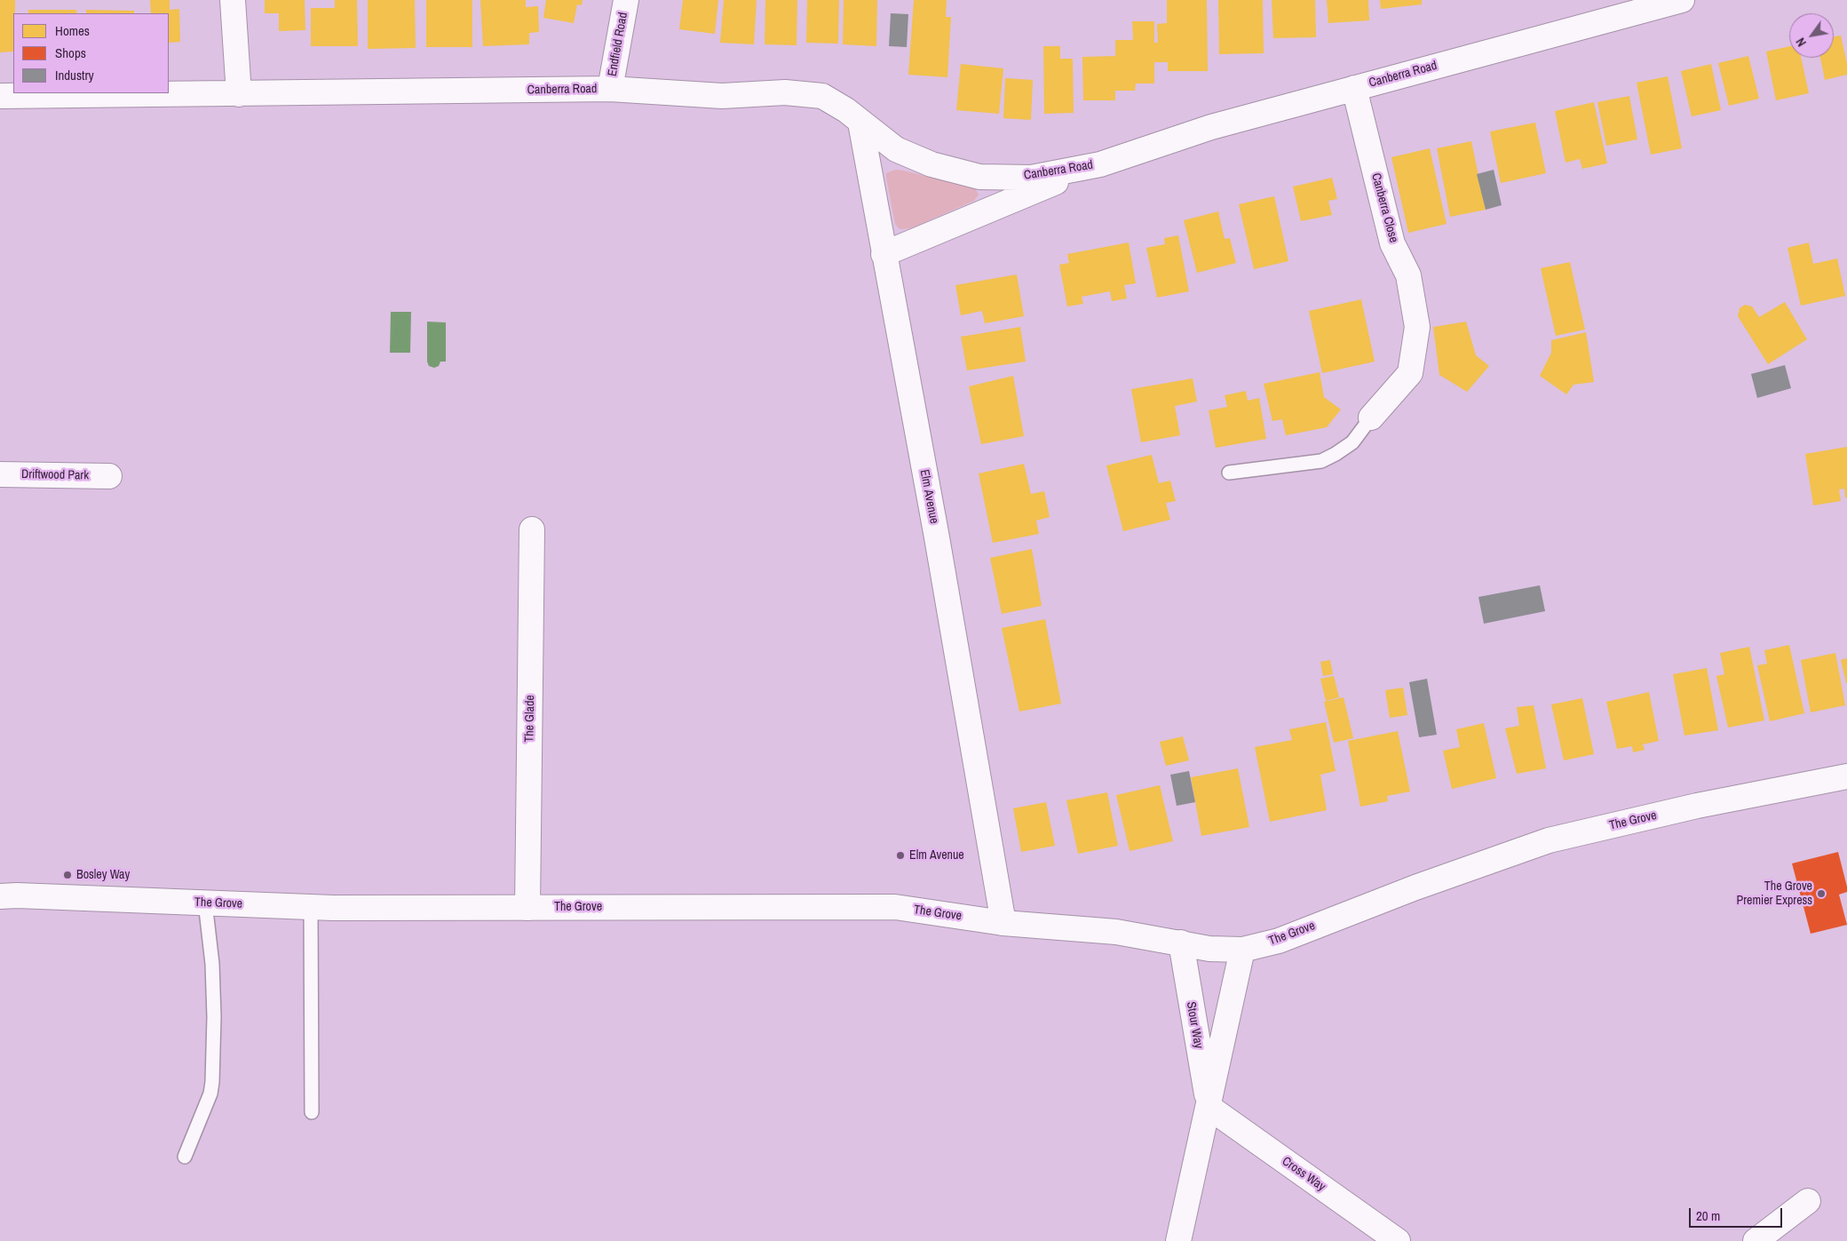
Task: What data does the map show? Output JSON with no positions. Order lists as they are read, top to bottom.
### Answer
{
  "streets": {
    "street": [
      "Endfield Road",
      "Canberra Road",
      "Canberra Close",
      "Driftwood Park",
      "Elm Avenue",
      "The Glade",
      "The Grove",
      "Stour Way",
      "Cross Way"
    ]
  },
  "crossings": [
    ["Endfield Road", "Canberra Road"],
    ["Canberra Road", "Canberra Close"],
    ["Canberra Road", "Elm Avenue"],
    ["Elm Avenue", "The Grove"],
    ["The Glade", "The Grove"],
    ["The Grove", "Stour Way"],
    ["Stour Way", "Cross Way"]
  ],
  "places": ["Elm Avenue", "Bosley Way", "The Grove Premier Express"],
  "legend": ["Homes", "Shops", "Industry"],
  "scale_bar": "20 m",
  "north": "bottom left"
}
